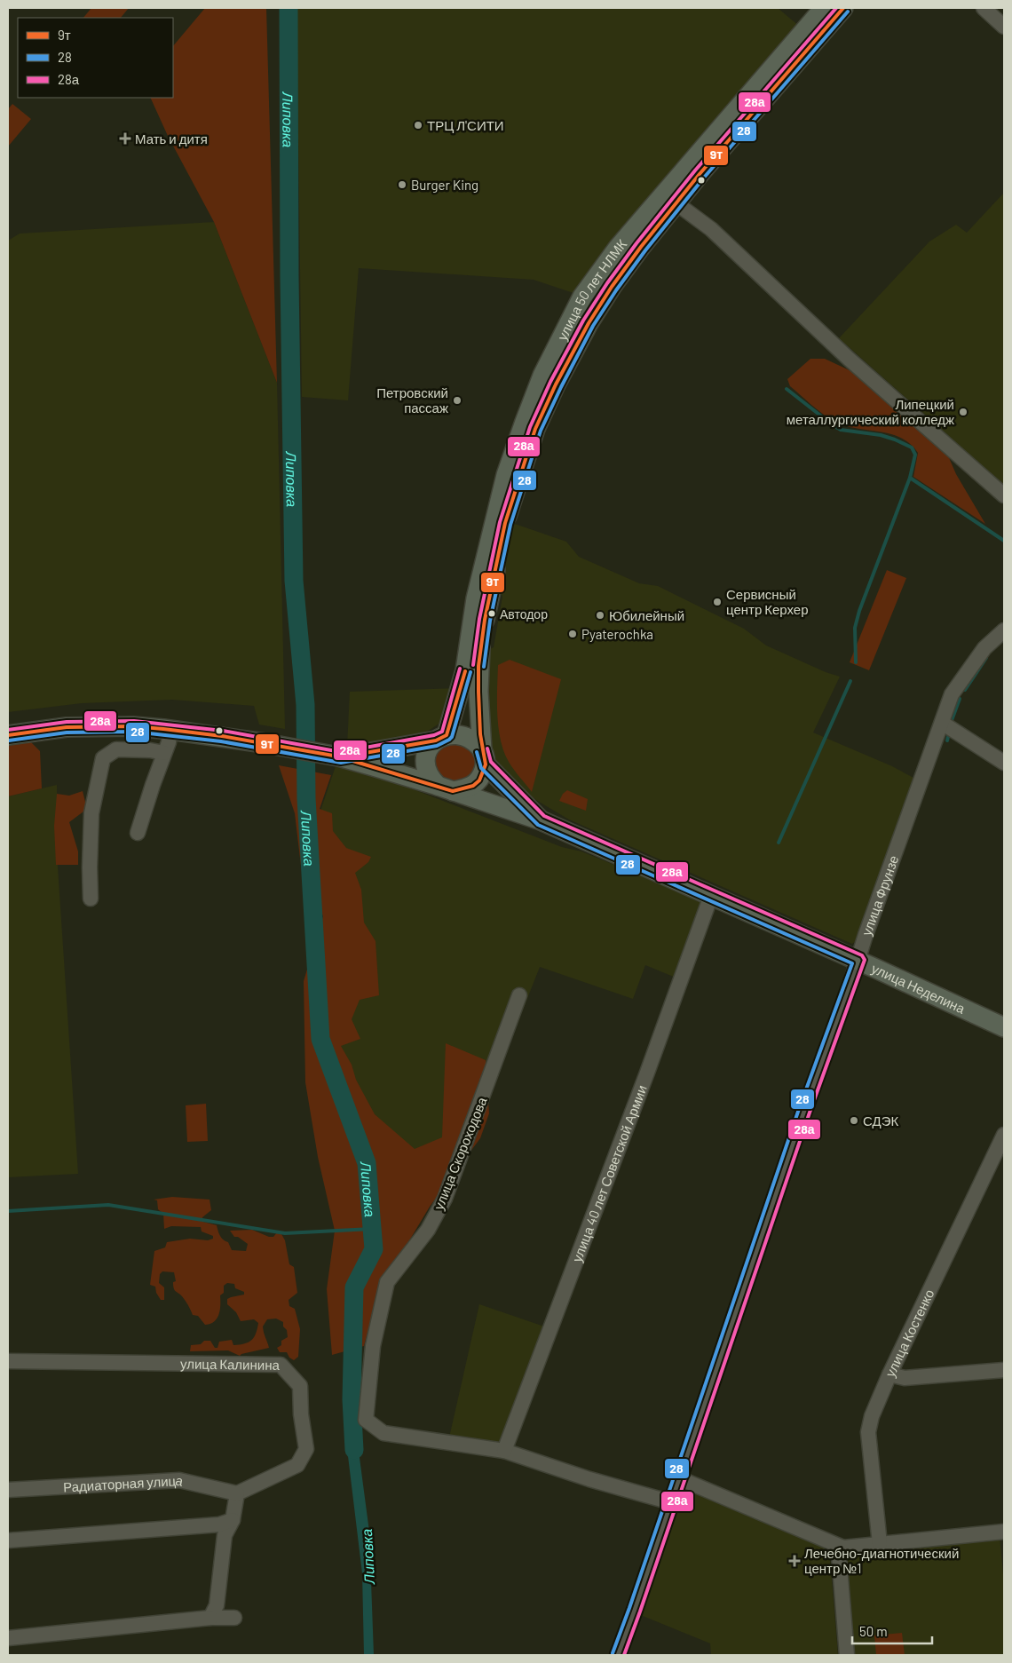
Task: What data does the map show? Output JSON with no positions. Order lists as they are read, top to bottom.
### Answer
{
  "streets": {
    "main road": ["улица 50 лет НЛМК", "улица Неделина"],
    "street": [
      "улица Фрунзе",
      "улица Скороходова",
      "улица 40 лет Советской Армии",
      "улица Костенко",
      "улица Калинина",
      "Радиаторная улица"
    ]
  },
  "crossings": [
    ["улица 50 лет НЛМК", "улица Неделина"],
    ["улица Фрунзе", "улица Неделина"],
    ["улица Неделина", "улица 40 лет Советской Армии"],
    ["улица Скороходова", "улица 40 лет Советской Армии"],
    ["улица Калинина", "Радиаторная улица"]
  ],
  "water": ["Липовка"],
  "places": {
    "other": [
      "ТРЦ Л'СИТИ",
      "Burger King",
      "Петровский пассаж",
      "Липецкий металлургический колледж",
      "Сервисный центр Керхер",
      "Автодор",
      "Юбилейный",
      "Pyaterochka",
      "СДЭК"
    ],
    "health": ["Мать и дитя", "Лечебно-диагнотический центр №1"]
  },
  "lines": ["transit line 9т", "transit line 28а", "transit line 28"],
  "legend": ["9т", "28", "28а"],
  "scale_bar": "50 m"
}
